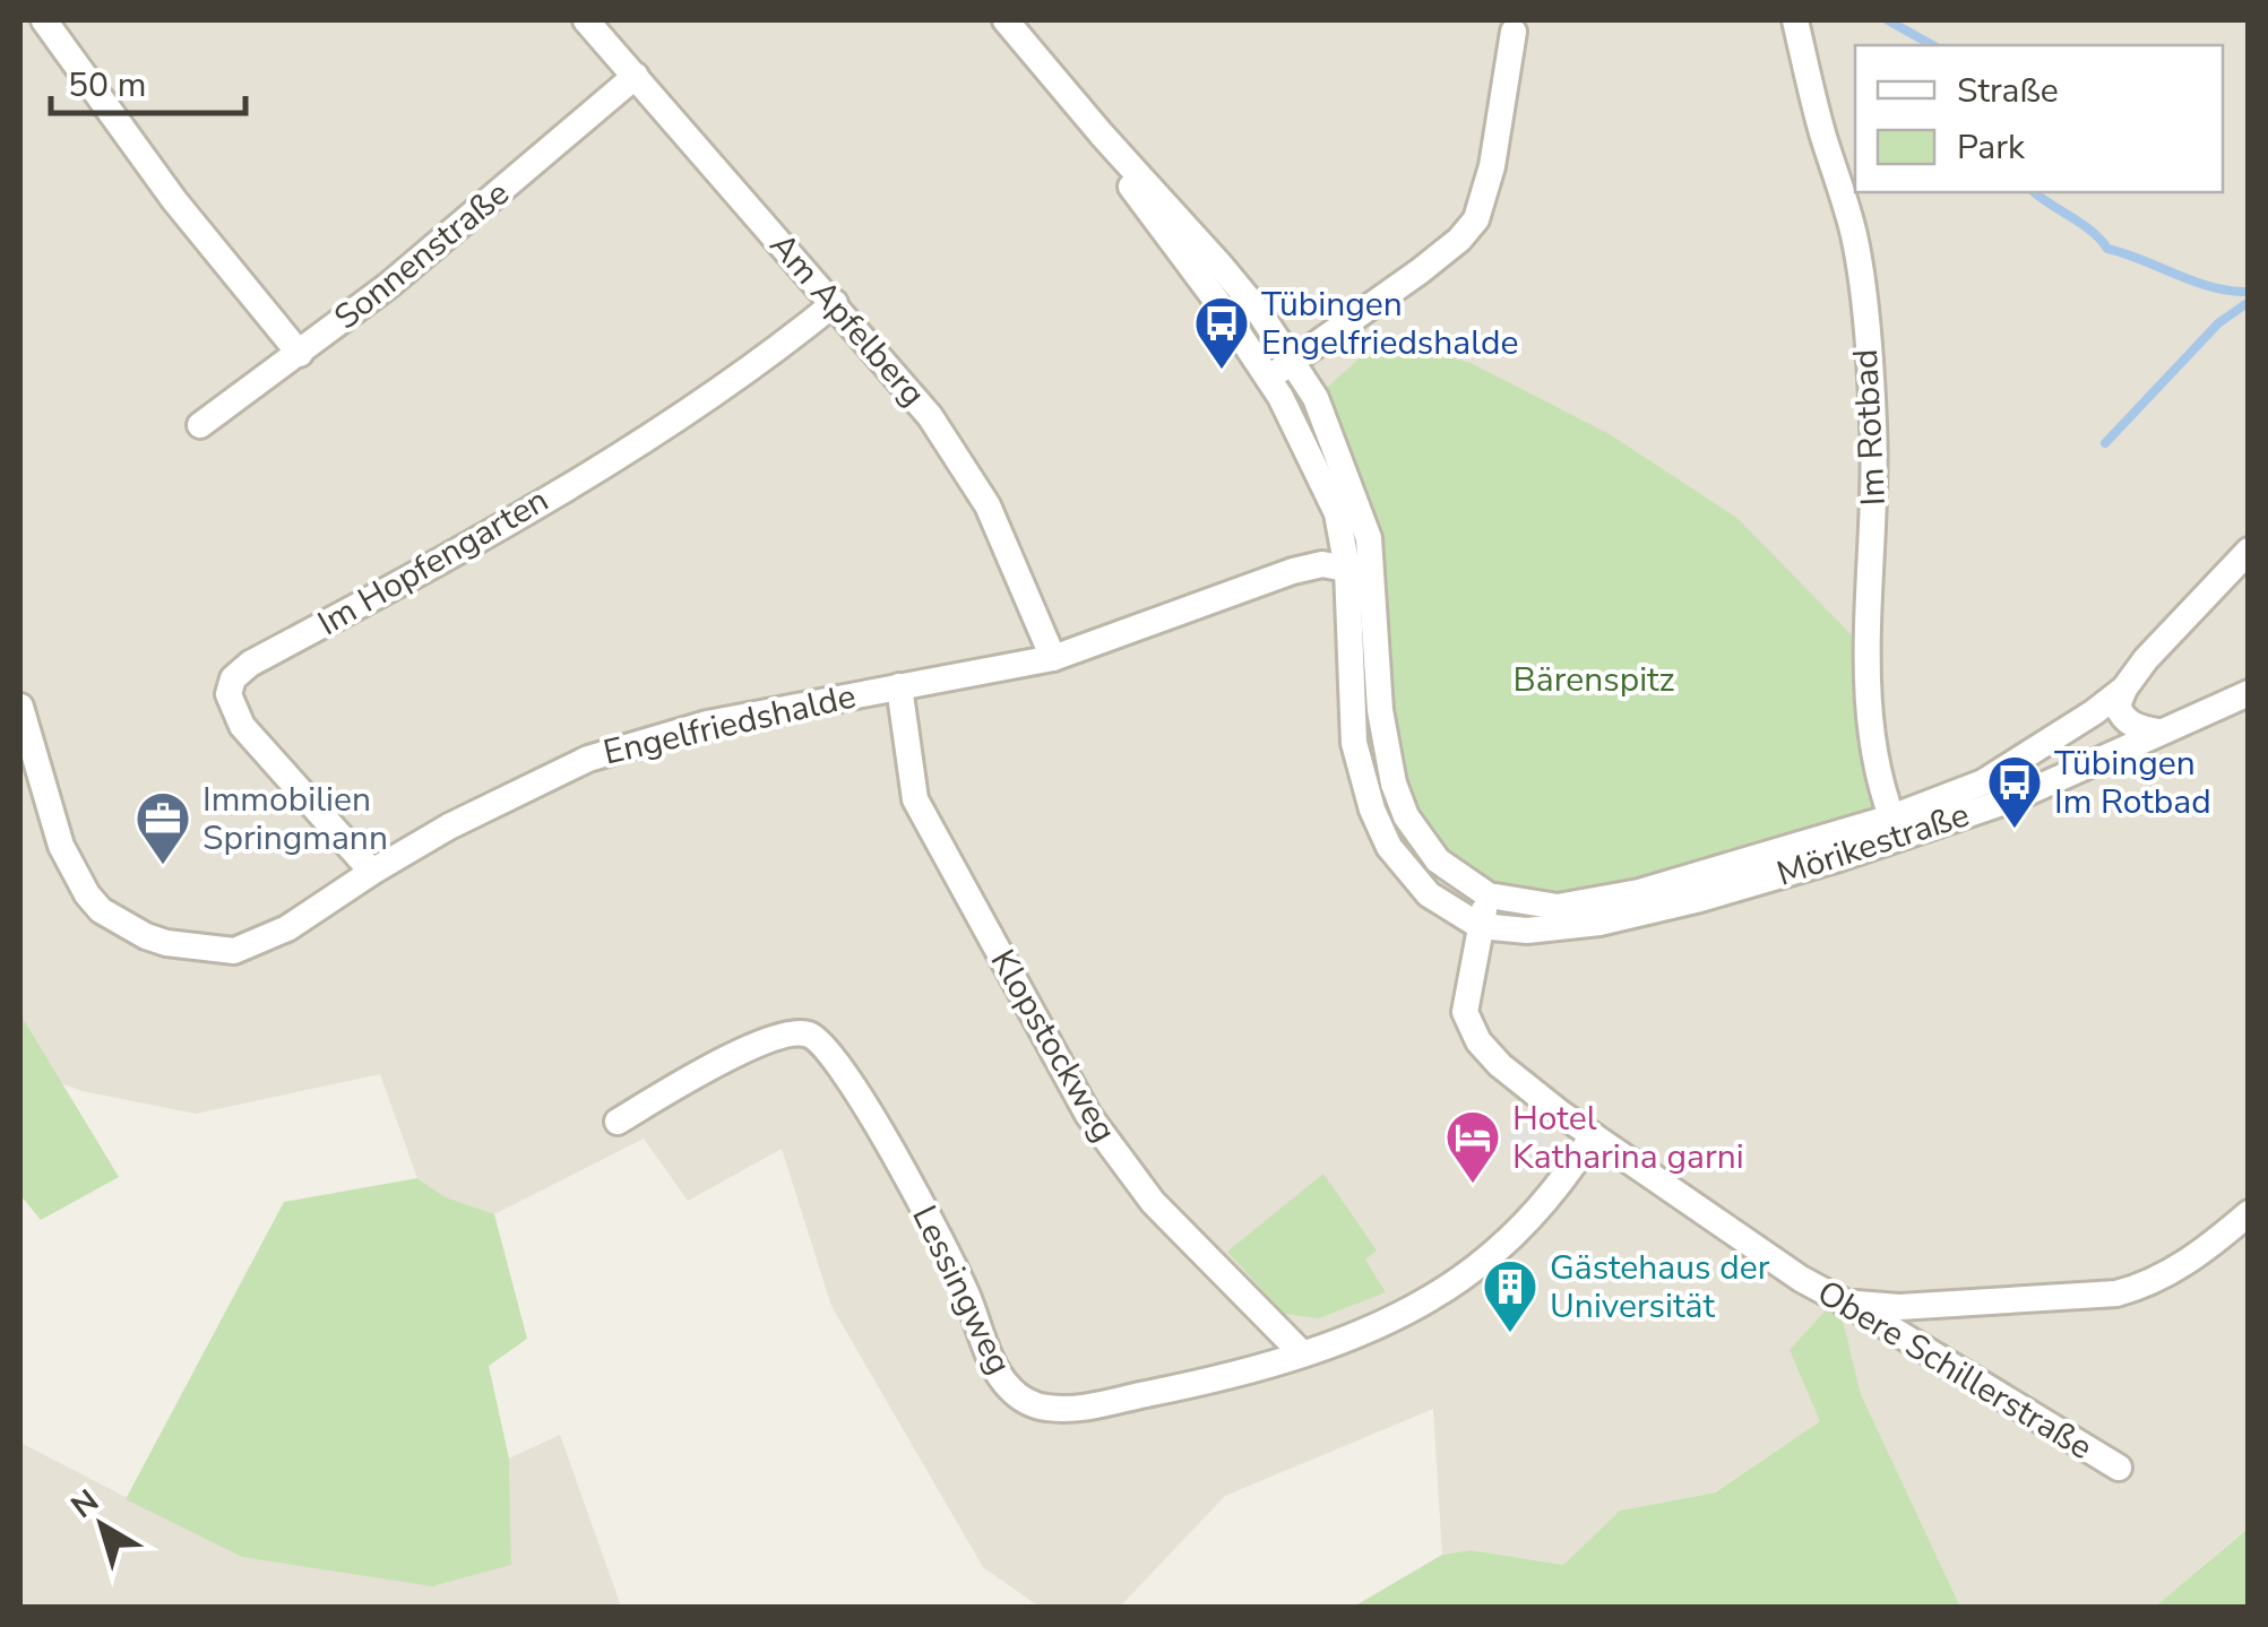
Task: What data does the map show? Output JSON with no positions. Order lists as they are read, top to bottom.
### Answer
{
  "streets": {
    "street": [
      "Sonnenstraße",
      "Am Apfelberg",
      "Im Rotbad",
      "Im Hopfengarten",
      "Engelfriedshalde",
      "Mörikestraße",
      "Klopstockweg",
      "Lessingweg",
      "Obere Schillerstraße"
    ]
  },
  "crossings": [
    ["Sonnenstraße", "Am Apfelberg"],
    ["Am Apfelberg", "Im Hopfengarten"],
    ["Am Apfelberg", "Engelfriedshalde"],
    ["Im Rotbad", "Mörikestraße"],
    ["Im Hopfengarten", "Engelfriedshalde"],
    ["Engelfriedshalde", "Klopstockweg"],
    ["Mörikestraße", "Obere Schillerstraße"],
    ["Klopstockweg", "Lessingweg"],
    ["Lessingweg", "Obere Schillerstraße"]
  ],
  "parks": ["Bärenspitz"],
  "places": {
    "bus stop": ["Tübingen Engelfriedshalde", "Tübingen Im Rotbad"],
    "office": ["Immobilien Springmann"],
    "hotel": ["Hotel Katharina garni"],
    "building": ["Gästehaus der Universität"]
  },
  "legend": ["Straße", "Park"],
  "scale_bar": "50 m",
  "north": "top left"
}
